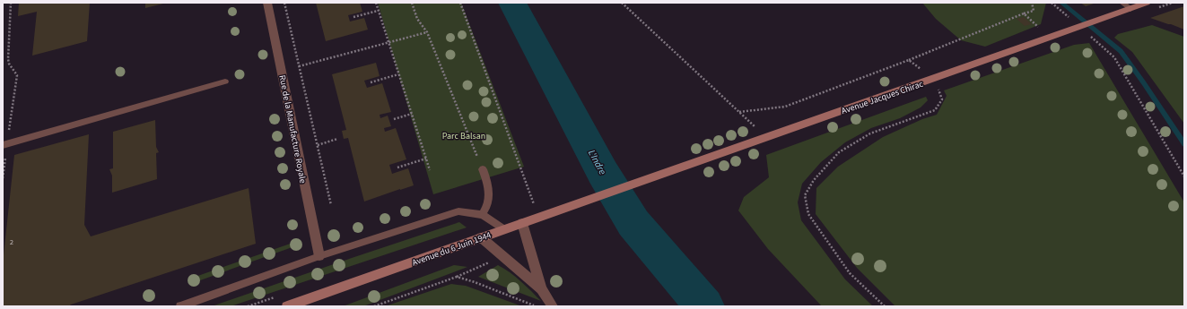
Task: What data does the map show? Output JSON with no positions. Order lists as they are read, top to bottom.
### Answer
{
  "streets": {
    "main road": ["Avenue Jacques Chirac", "Avenue du 6 Juin 1944"],
    "street": ["Rue de la Manufacture Royale"]
  },
  "crossings": [
    ["Avenue Jacques Chirac", "Avenue du 6 Juin 1944"]
  ],
  "water": ["L'Indre"],
  "parks": ["Parc Balsan"],
  "house_numbers": ["2"]
}
